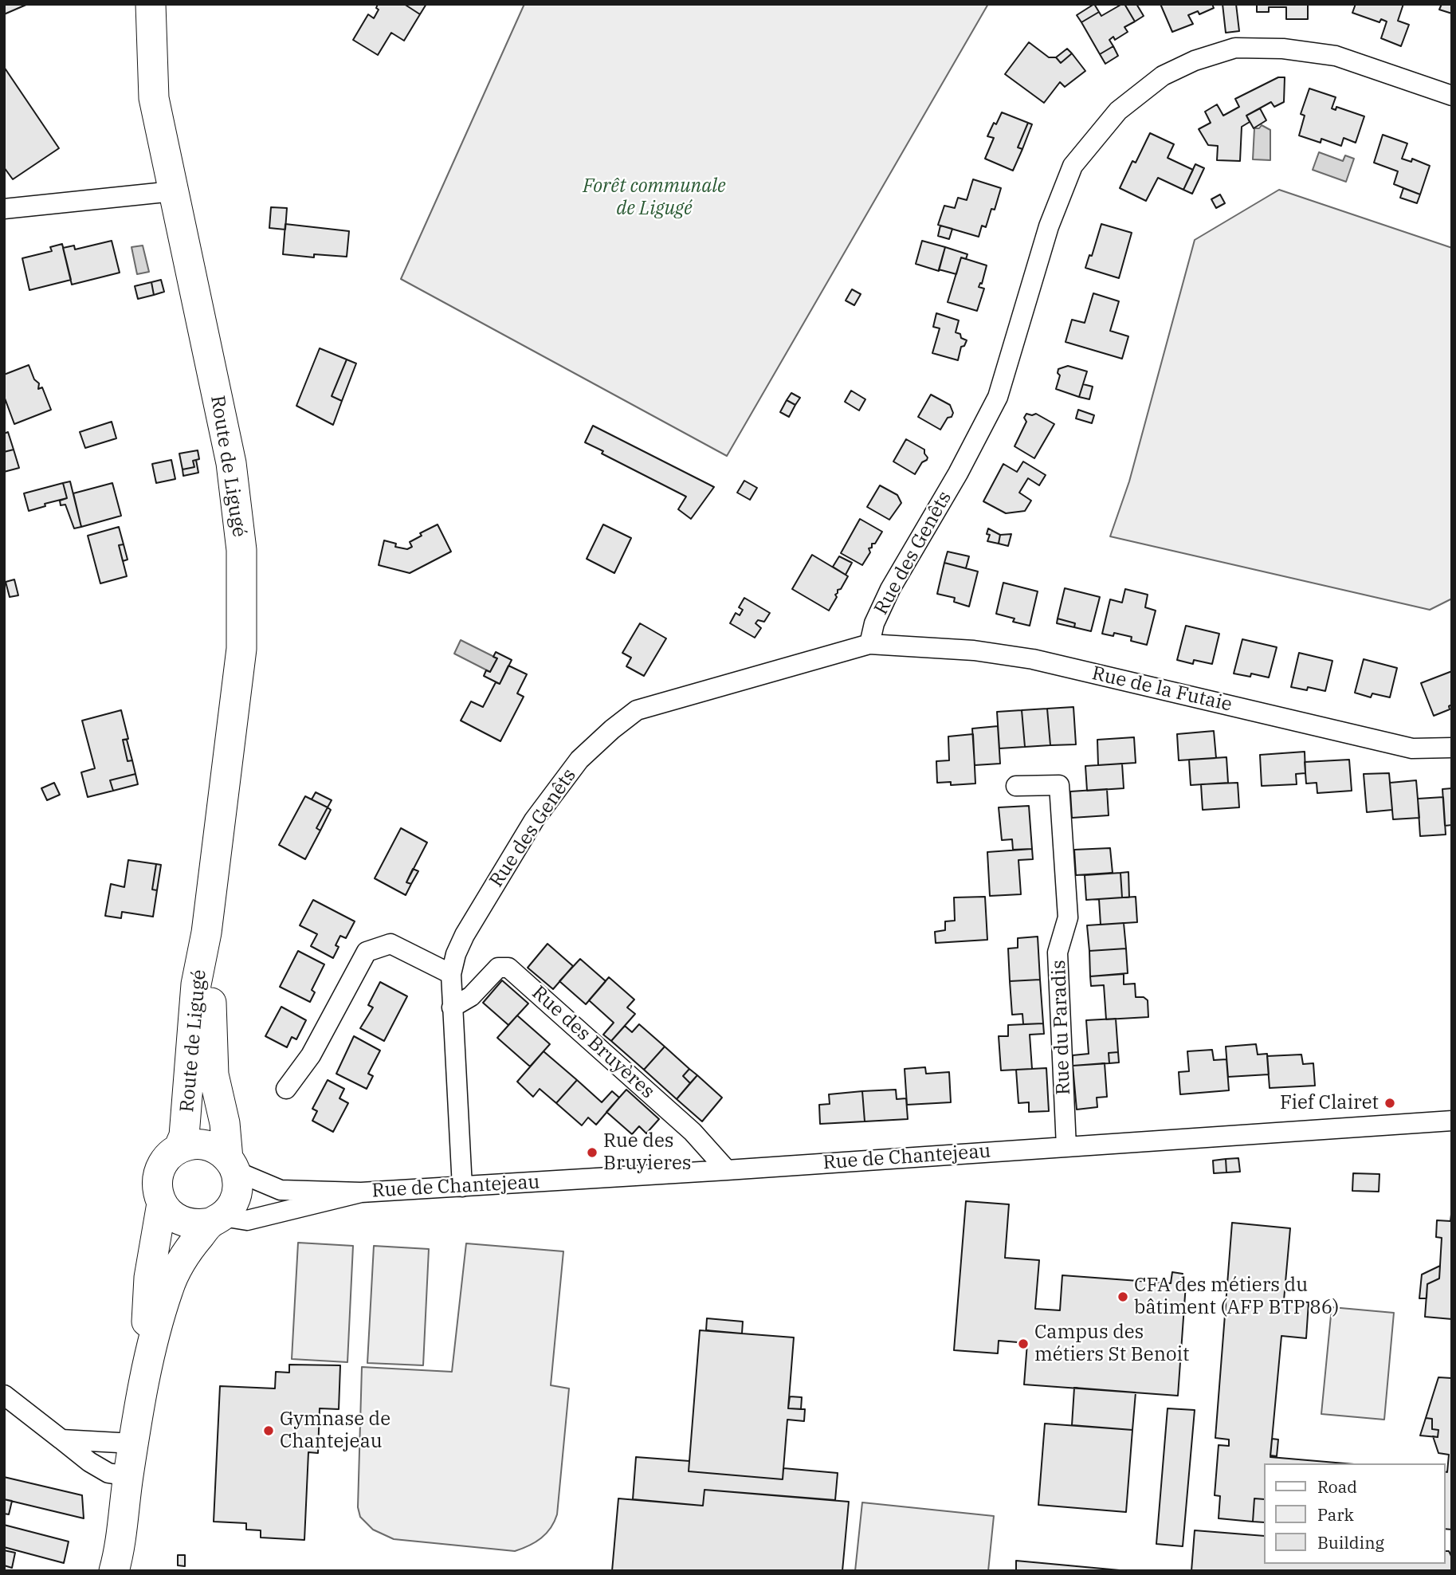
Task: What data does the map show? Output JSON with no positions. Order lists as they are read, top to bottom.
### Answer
{
  "streets": {
    "street": [
      "Route de Ligugé",
      "Rue des Genêts",
      "Rue de la Futaie",
      "Rue du Paradis",
      "Rue des Bruyères",
      "Rue de Chantejeau"
    ]
  },
  "crossings": [
    ["Route de Ligugé", "Rue de Chantejeau"],
    ["Rue des Genêts", "Rue de la Futaie"],
    ["Rue des Genêts", "Rue des Bruyères"],
    ["Rue des Genêts", "Rue de Chantejeau"],
    ["Rue du Paradis", "Rue de Chantejeau"],
    ["Rue des Bruyères", "Rue de Chantejeau"]
  ],
  "parks": ["Forêt communale de Ligugé"],
  "places": [
    "Fief Clairet",
    "Rue des Bruyieres",
    "CFA des métiers du bâtiment (AFP BTP 86)",
    "Campus des métiers St Benoit",
    "Gymnase de Chantejeau"
  ],
  "legend": ["Road", "Park", "Building"]
}
